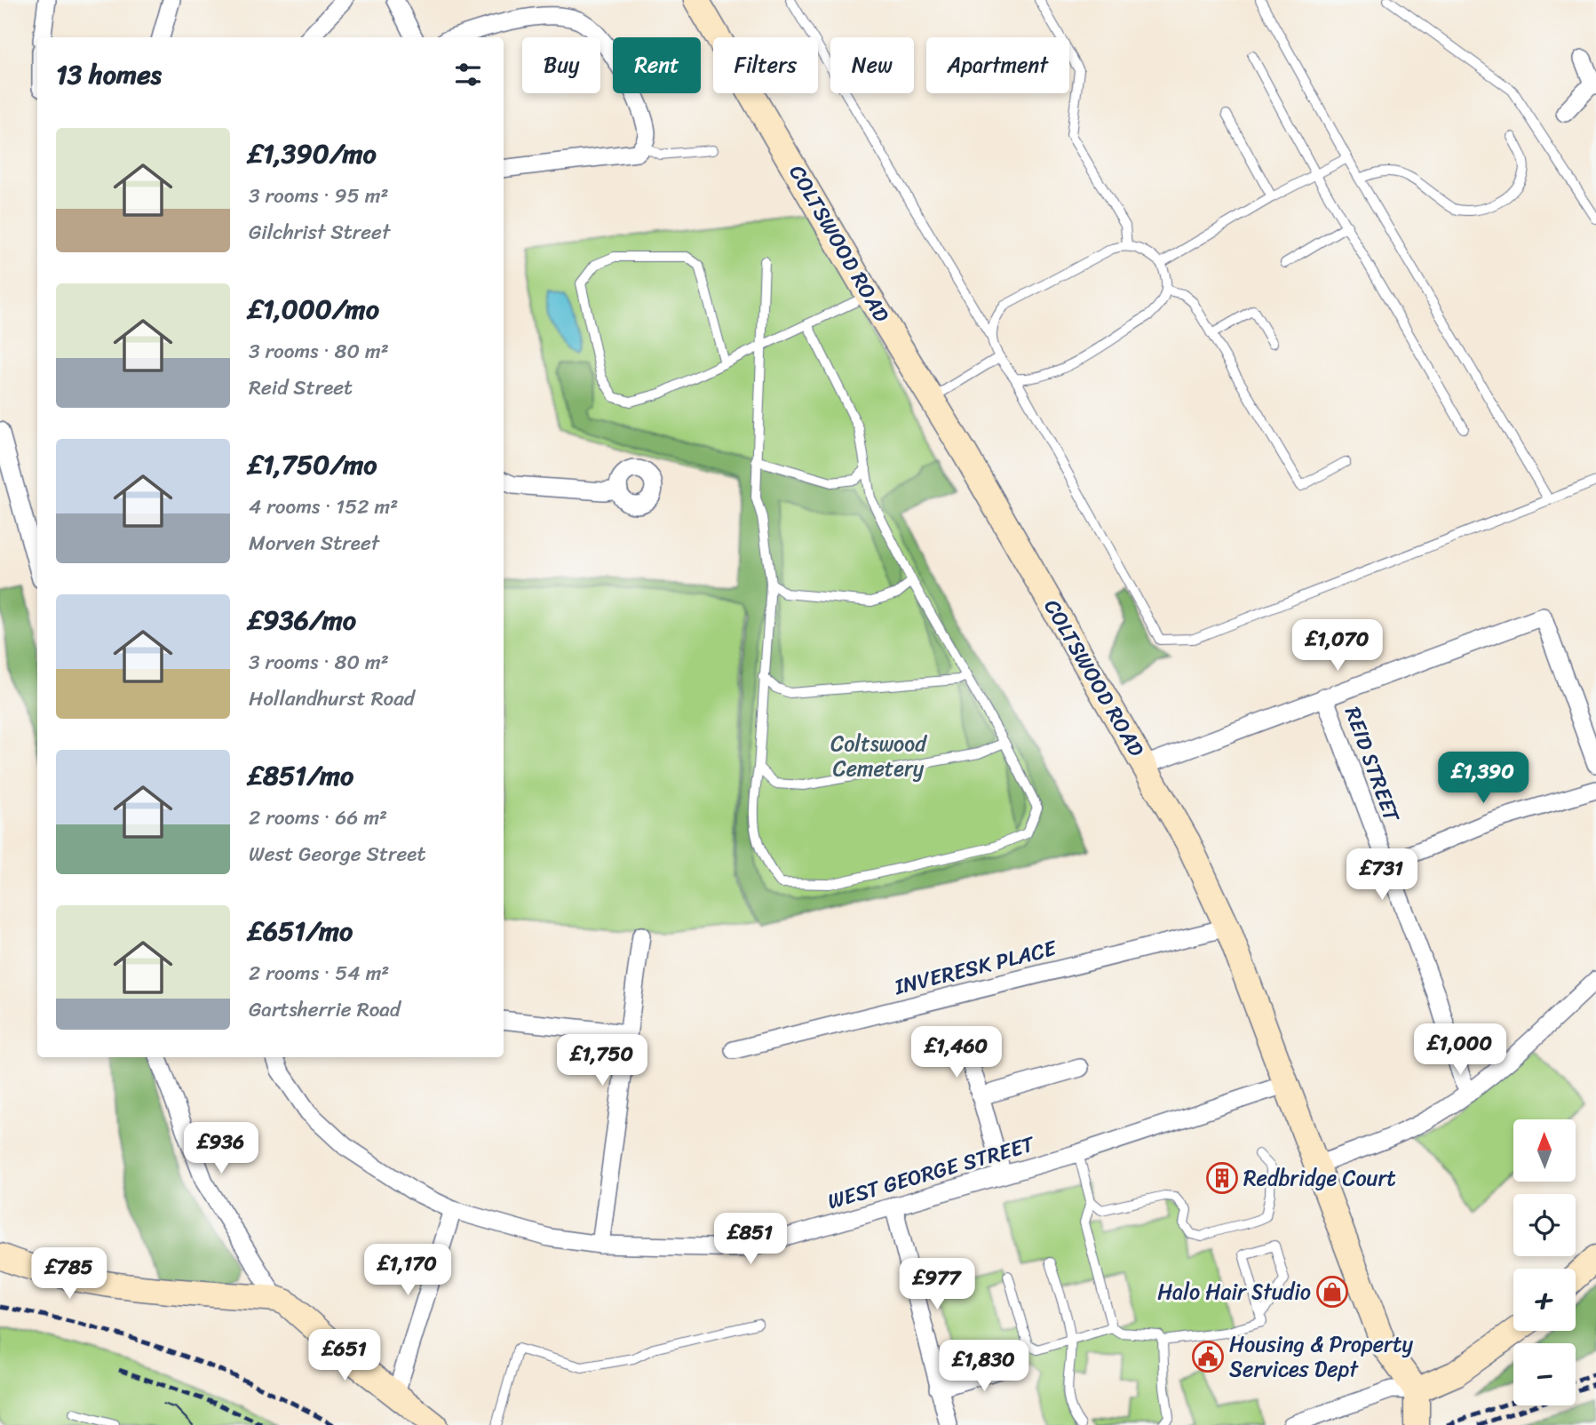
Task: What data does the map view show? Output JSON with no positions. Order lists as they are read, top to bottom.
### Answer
{
  "streets": {
    "main road": ["COLTSWOOD ROAD"],
    "street": ["REID STREET", "INVERESK PLACE", "WEST GEORGE STREET"]
  },
  "crossings": [
    ["COLTSWOOD ROAD", "INVERESK PLACE"],
    ["COLTSWOOD ROAD", "WEST GEORGE STREET"]
  ],
  "parks": ["Coltswood Cemetery"],
  "places": {
    "building": ["Redbridge Court"],
    "shop": ["Halo Hair Studio"],
    "public building": ["Housing & Property Services Dept"]
  },
  "north": "top",
  "page": {
    "chip": [
      "Buy",
      "Rent",
      "Filters",
      "New",
      "Apartment"
    ],
    "heading": "13 homes",
    "list": [
      {
        "name": "£1,390/mo",
        "note": "3 rooms · 95 m² · Gilchrist Street"
      },
      {
        "name": "£1,000/mo",
        "note": "3 rooms · 80 m² · Reid Street"
      },
      {
        "name": "£1,750/mo",
        "note": "4 rooms · 152 m² · Morven Street"
      },
      {
        "name": "£936/mo",
        "note": "3 rooms · 80 m² · Hollandhurst Road"
      },
      {
        "name": "£851/mo",
        "note": "2 rooms · 66 m² · West George Street"
      },
      {
        "name": "£651/mo",
        "note": "2 rooms · 54 m² · Gartsherrie Road"
      }
    ],
    "price": [
      "£1,070",
      "£1,390",
      "£731",
      "£1,000",
      "£1,460",
      "£1,750",
      "£936",
      "£851",
      "£1,170",
      "£785",
      "£977",
      "£651",
      "£1,830"
    ],
    "map_buttons": ["+", "−"]
  }
}
